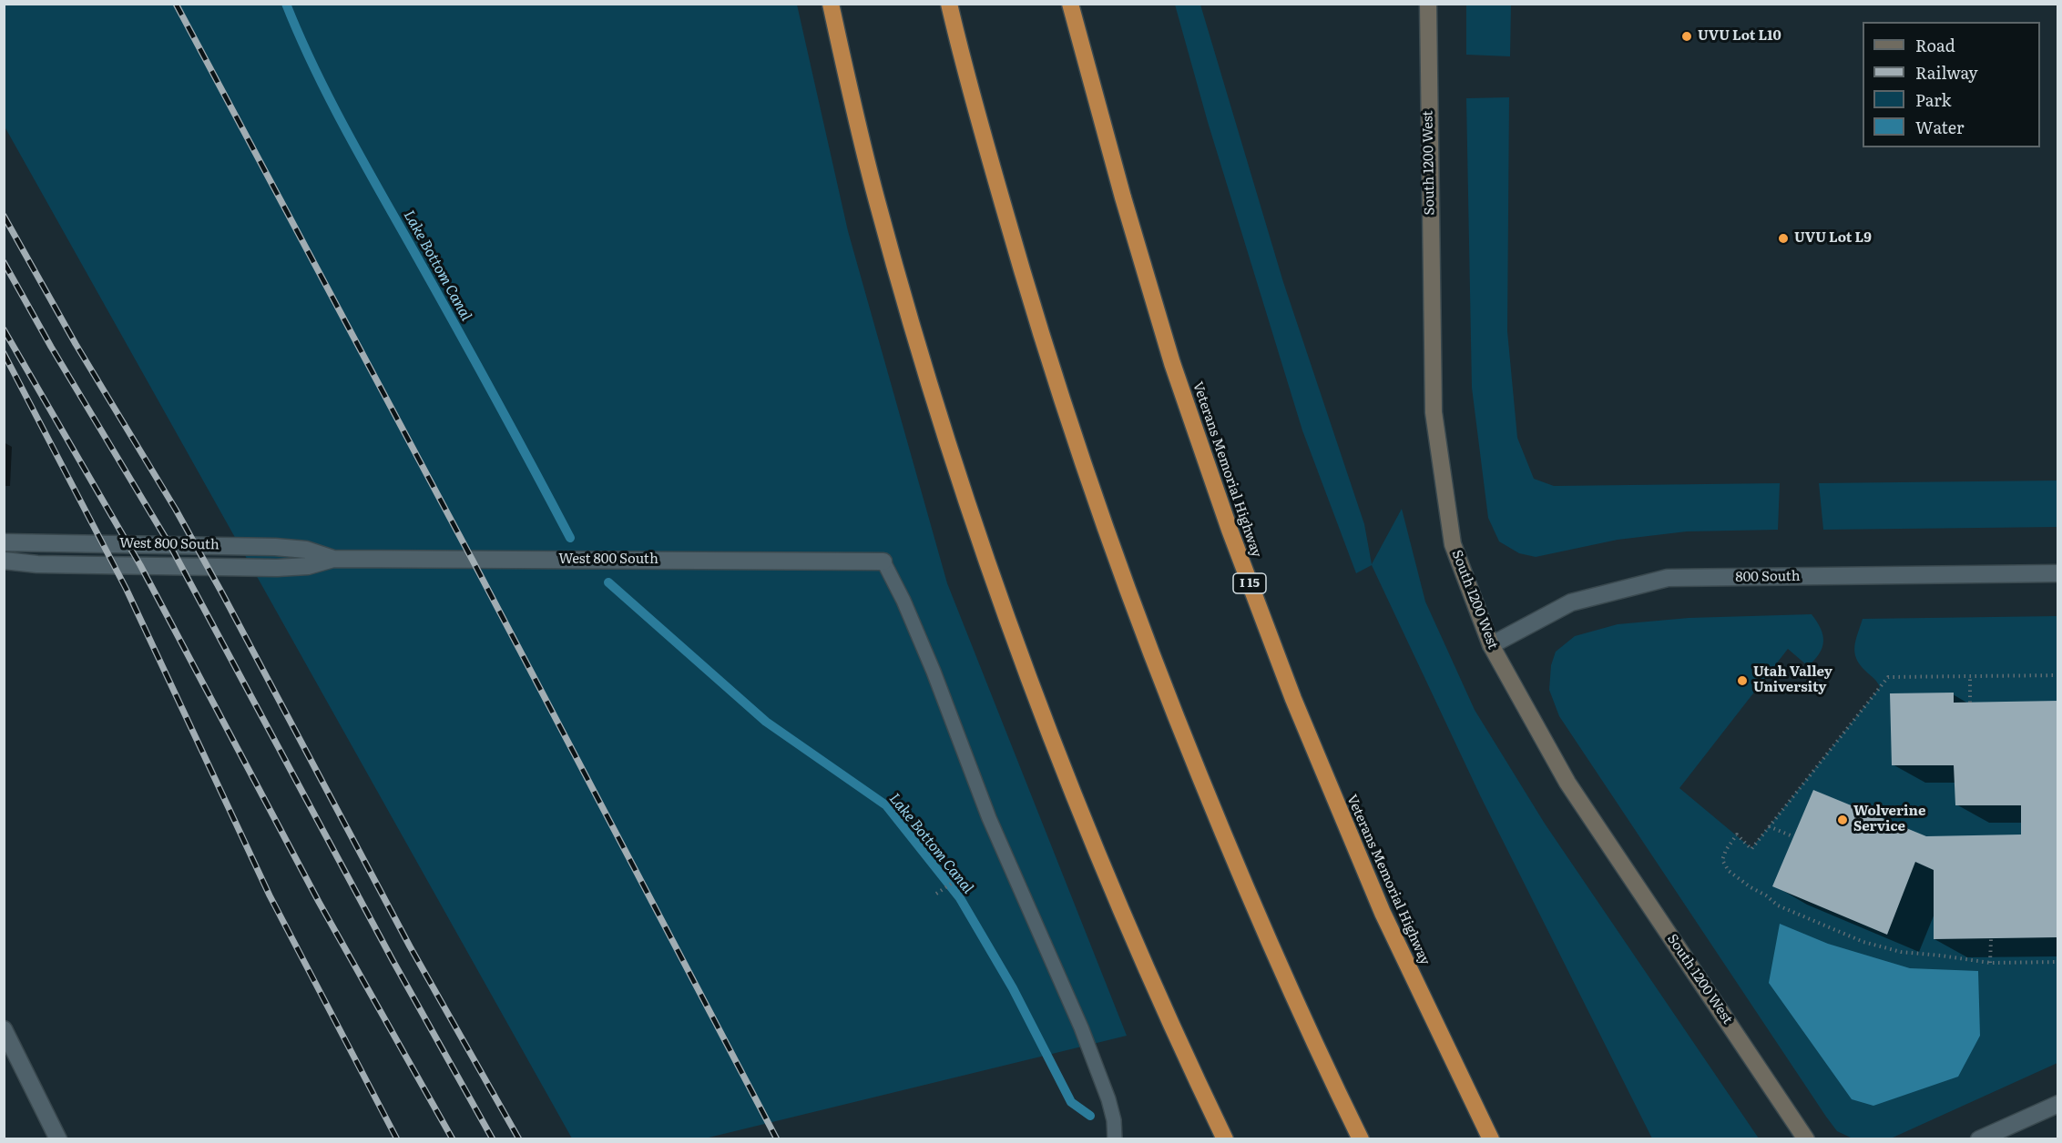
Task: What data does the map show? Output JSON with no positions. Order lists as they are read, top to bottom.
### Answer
{
  "streets": {
    "highway": ["Veterans Memorial Highway", "I 15"],
    "main road": ["South 1200 West"],
    "street": ["West 800 South", "800 South"]
  },
  "crossings": [
    ["South 1200 West", "800 South"]
  ],
  "water": ["Lake Bottom Canal"],
  "places": [
    "UVU Lot L10",
    "UVU Lot L9",
    "Utah Valley University",
    "Wolverine Service"
  ],
  "legend": [
    "Road",
    "Railway",
    "Park",
    "Water"
  ]
}
